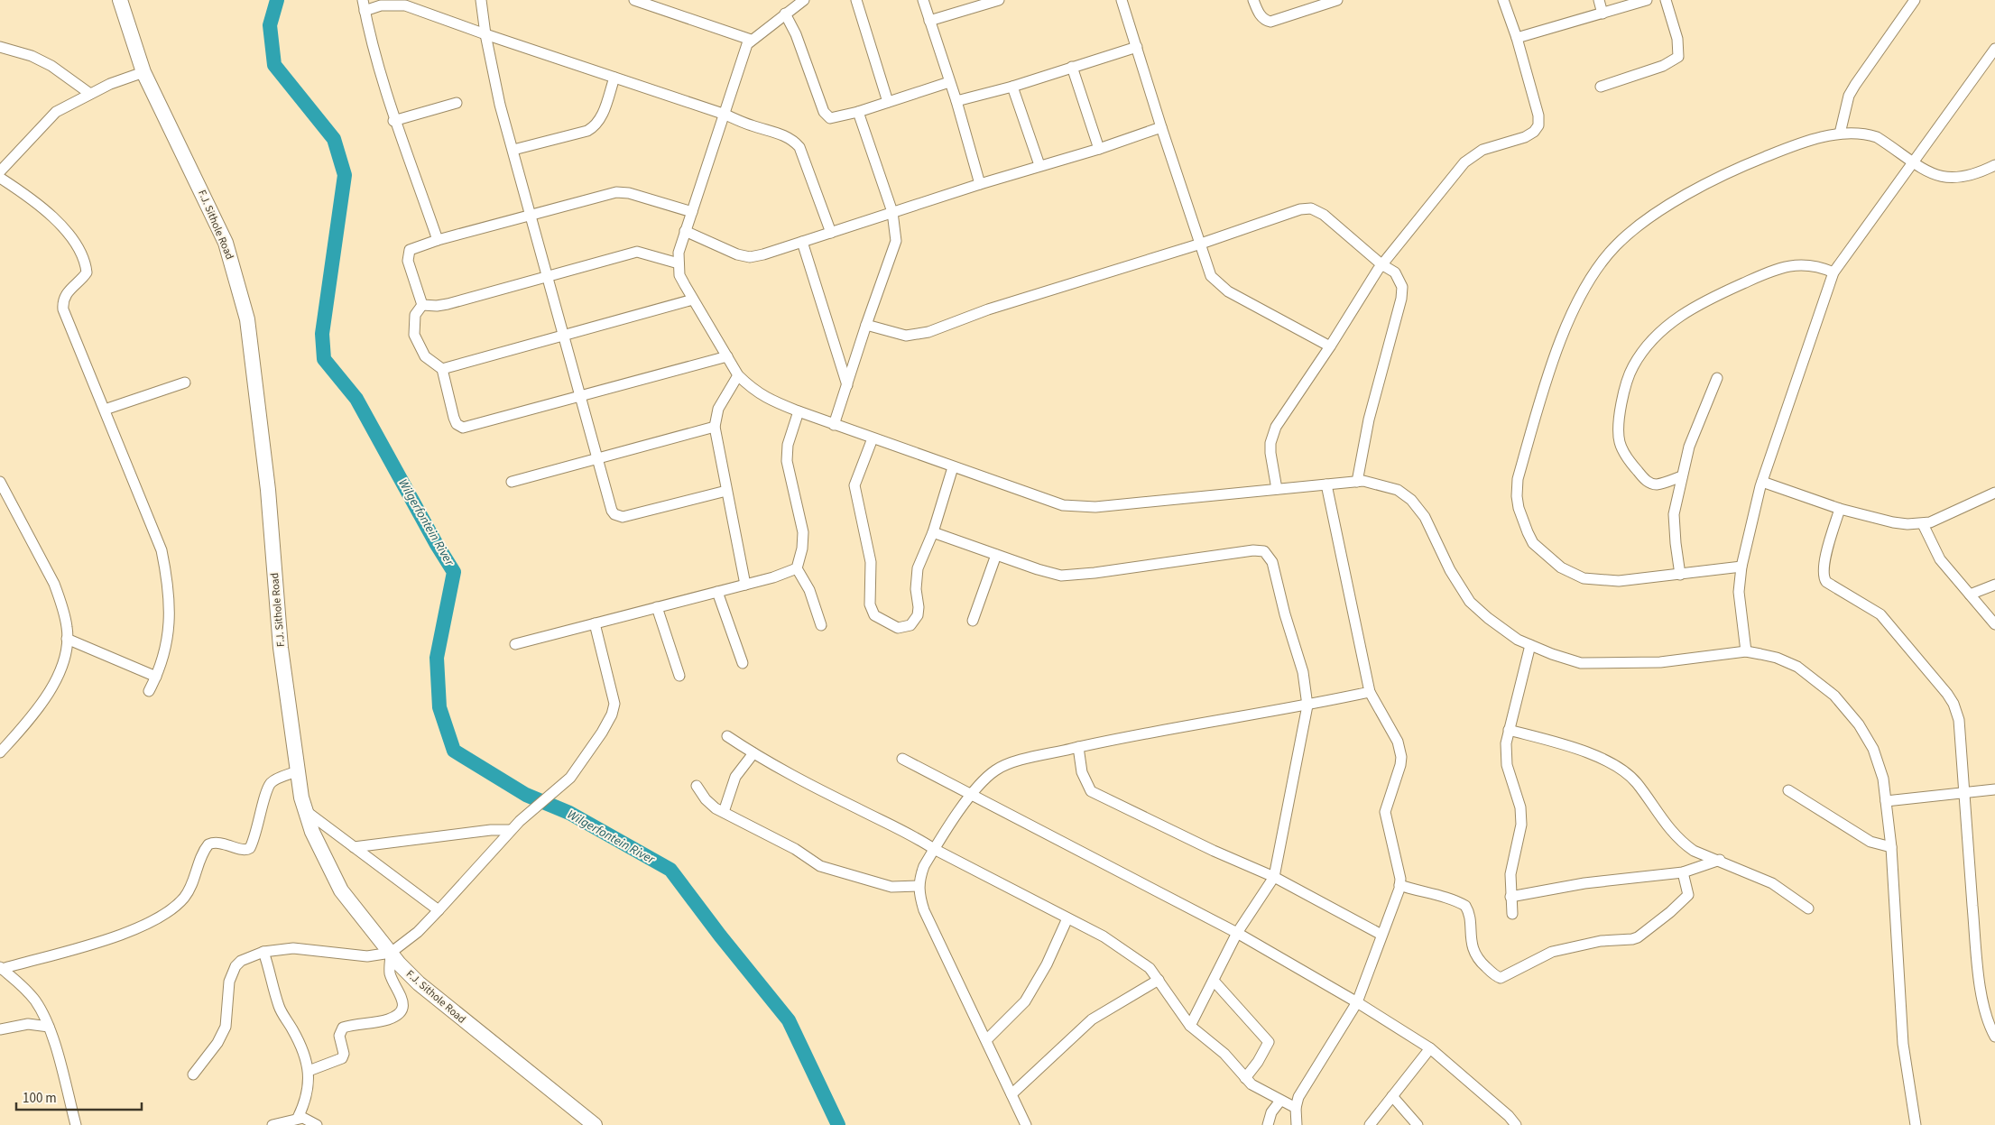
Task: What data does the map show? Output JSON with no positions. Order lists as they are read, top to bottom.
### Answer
{
  "streets": {
    "street": ["F.J. Sithole Road"]
  },
  "water": ["Wilgerfontein River"],
  "scale_bar": "100 m"
}
